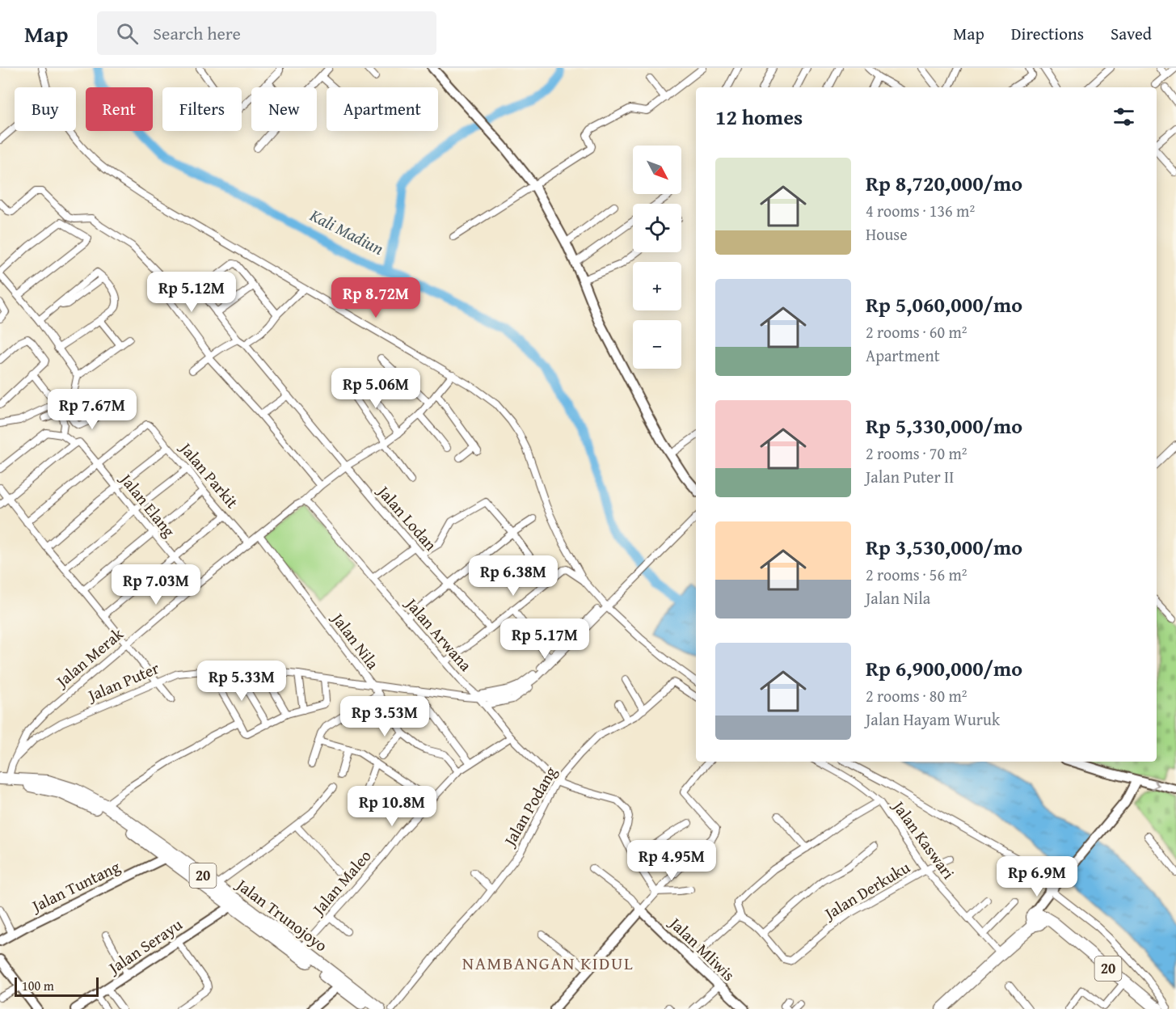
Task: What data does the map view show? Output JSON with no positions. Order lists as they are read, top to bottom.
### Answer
{
  "streets": {
    "highway": ["20", "Jalan Trunojoyo"],
    "main road": ["Jalan Tuntang", "Jalan Serayu", "Jalan Mliwis"],
    "street": [
      "Jalan Parkit",
      "Jalan Elang",
      "Jalan Lodan",
      "Jalan Arwana",
      "Jalan Nila",
      "Jalan Merak",
      "Jalan Puter",
      "Jalan Podang",
      "Jalan Kaswari",
      "Jalan Maleo",
      "Jalan Derkuku"
    ]
  },
  "crossings": [
    ["Jalan Parkit", "Jalan Elang"],
    ["Jalan Parkit", "Jalan Merak"],
    ["Jalan Elang", "Jalan Merak"],
    ["Jalan Lodan", "Jalan Merak"],
    ["Jalan Arwana", "Jalan Merak"],
    ["Jalan Arwana", "Jalan Puter"],
    ["Jalan Arwana", "Jalan Podang"],
    ["Jalan Arwana", "Jalan Maleo"],
    ["Jalan Nila", "Jalan Merak"],
    ["Jalan Nila", "Jalan Puter"],
    ["Jalan Nila", "Jalan Maleo"],
    ["Jalan Merak", "Jalan Puter"],
    ["Jalan Merak", "Jalan Trunojoyo"],
    ["Jalan Kaswari", "Jalan Derkuku"],
    ["Jalan Maleo", "Jalan Trunojoyo"],
    ["Jalan Tuntang", "Jalan Trunojoyo"],
    ["Jalan Trunojoyo", "Jalan Serayu"]
  ],
  "districts": ["NAMBANGAN KIDUL"],
  "water": ["Kali Madiun"],
  "scale_bar": "100 m",
  "north": "bottom right",
  "page": {
    "header": "Map",
    "search": "Search here",
    "nav": ["Map", "Directions", "Saved"],
    "chip": [
      "Buy",
      "Rent",
      "Filters",
      "New",
      "Apartment"
    ],
    "heading": "12 homes",
    "map_buttons": ["+", "−"],
    "list": [
      {
        "name": "Rp 8,720,000/mo",
        "note": "4 rooms · 136 m² · House"
      },
      {
        "name": "Rp 5,060,000/mo",
        "note": "2 rooms · 60 m² · Apartment"
      },
      {
        "name": "Rp 5,330,000/mo",
        "note": "2 rooms · 70 m² · Jalan Puter II"
      },
      {
        "name": "Rp 3,530,000/mo",
        "note": "2 rooms · 56 m² · Jalan Nila"
      },
      {
        "name": "Rp 6,900,000/mo",
        "note": "2 rooms · 80 m² · Jalan Hayam Wuruk"
      }
    ],
    "price": [
      "Rp 5.12M",
      "Rp 8.72M",
      "Rp 5.06M",
      "Rp 7.67M",
      "Rp 6.38M",
      "Rp 7.03M",
      "Rp 5.17M",
      "Rp 5.33M",
      "Rp 3.53M",
      "Rp 10.8M",
      "Rp 4.95M",
      "Rp 6.9M"
    ],
    "scale": "100 m"
  }
}
